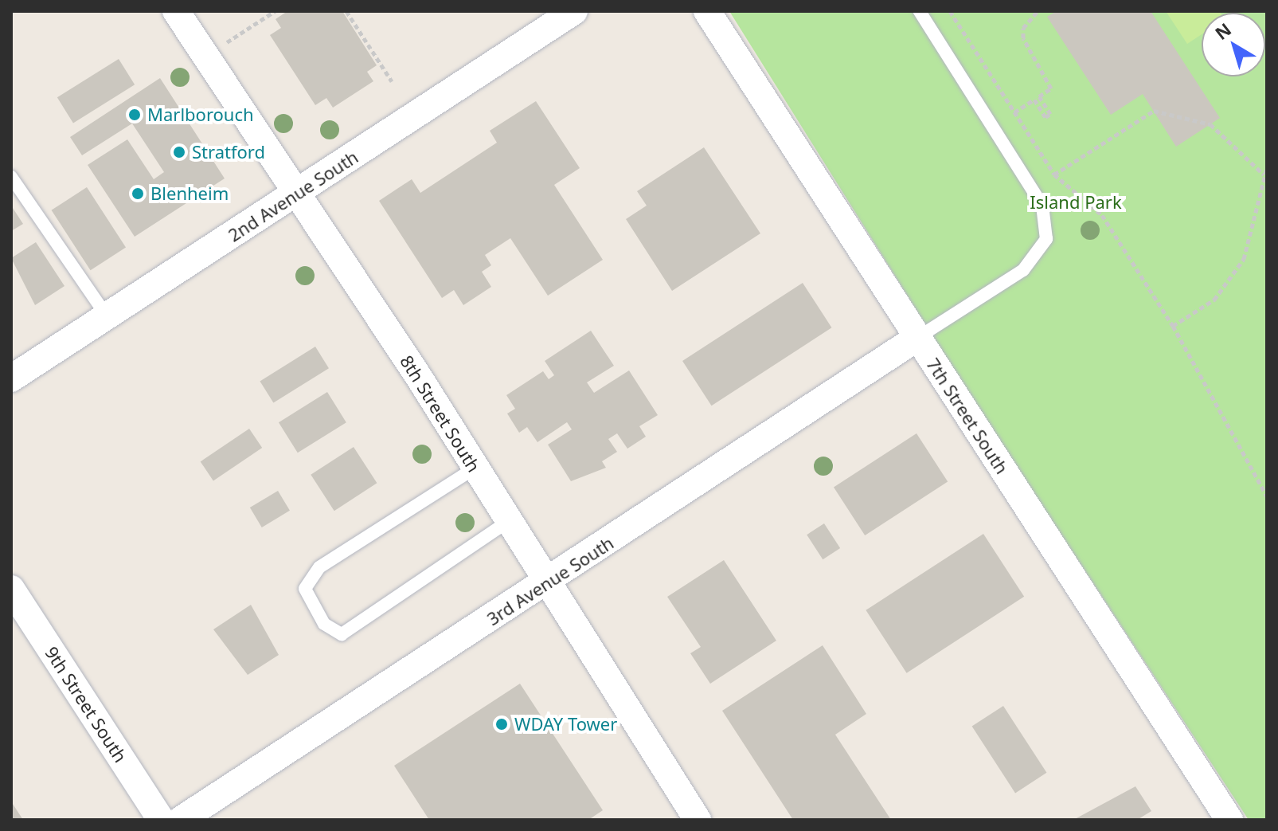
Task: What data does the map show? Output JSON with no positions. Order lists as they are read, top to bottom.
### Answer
{
  "streets": {
    "street": [
      "2nd Avenue South",
      "8th Street South",
      "7th Street South",
      "3rd Avenue South",
      "9th Street South"
    ]
  },
  "crossings": [
    ["2nd Avenue South", "8th Street South"],
    ["8th Street South", "3rd Avenue South"],
    ["7th Street South", "3rd Avenue South"]
  ],
  "parks": ["Island Park"],
  "places": [
    "Marlborouch",
    "Stratford",
    "Blenheim",
    "WDAY Tower"
  ],
  "north": "top left"
}
